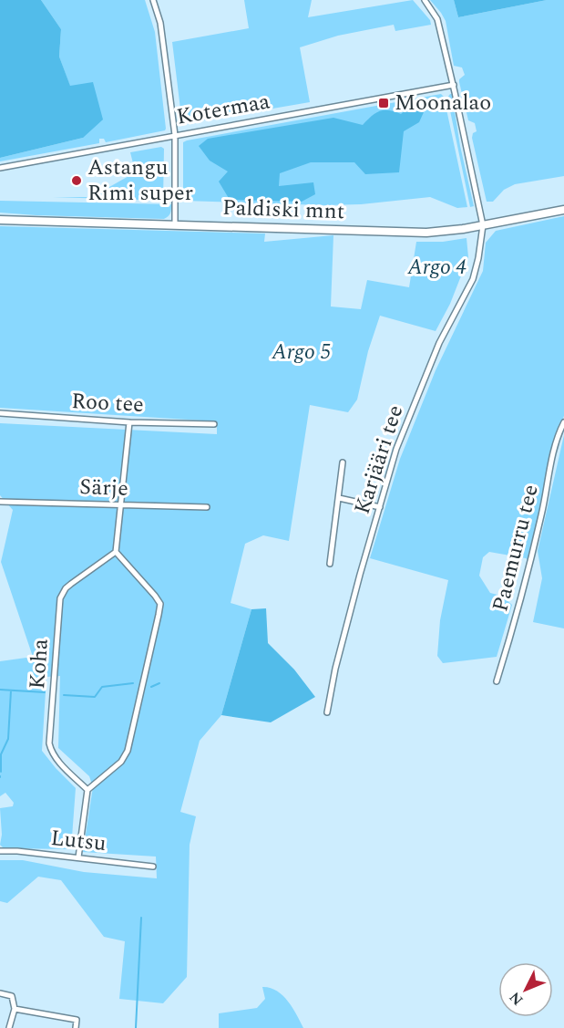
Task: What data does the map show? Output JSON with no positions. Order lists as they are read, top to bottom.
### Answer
{
  "streets": {
    "main road": ["Paldiski mnt"],
    "street": [
      "Kotermaa",
      "Roo tee",
      "Karjääri tee",
      "Särje",
      "Paemurru tee",
      "Koha",
      "Lutsu"
    ]
  },
  "crossings": [
    ["Paldiski mnt", "Karjääri tee"]
  ],
  "parks": ["Argo 4", "Argo 5"],
  "places": {
    "transit": ["Moonalao"],
    "other": ["Astangu Rimi super"]
  },
  "north": "bottom left"
}
